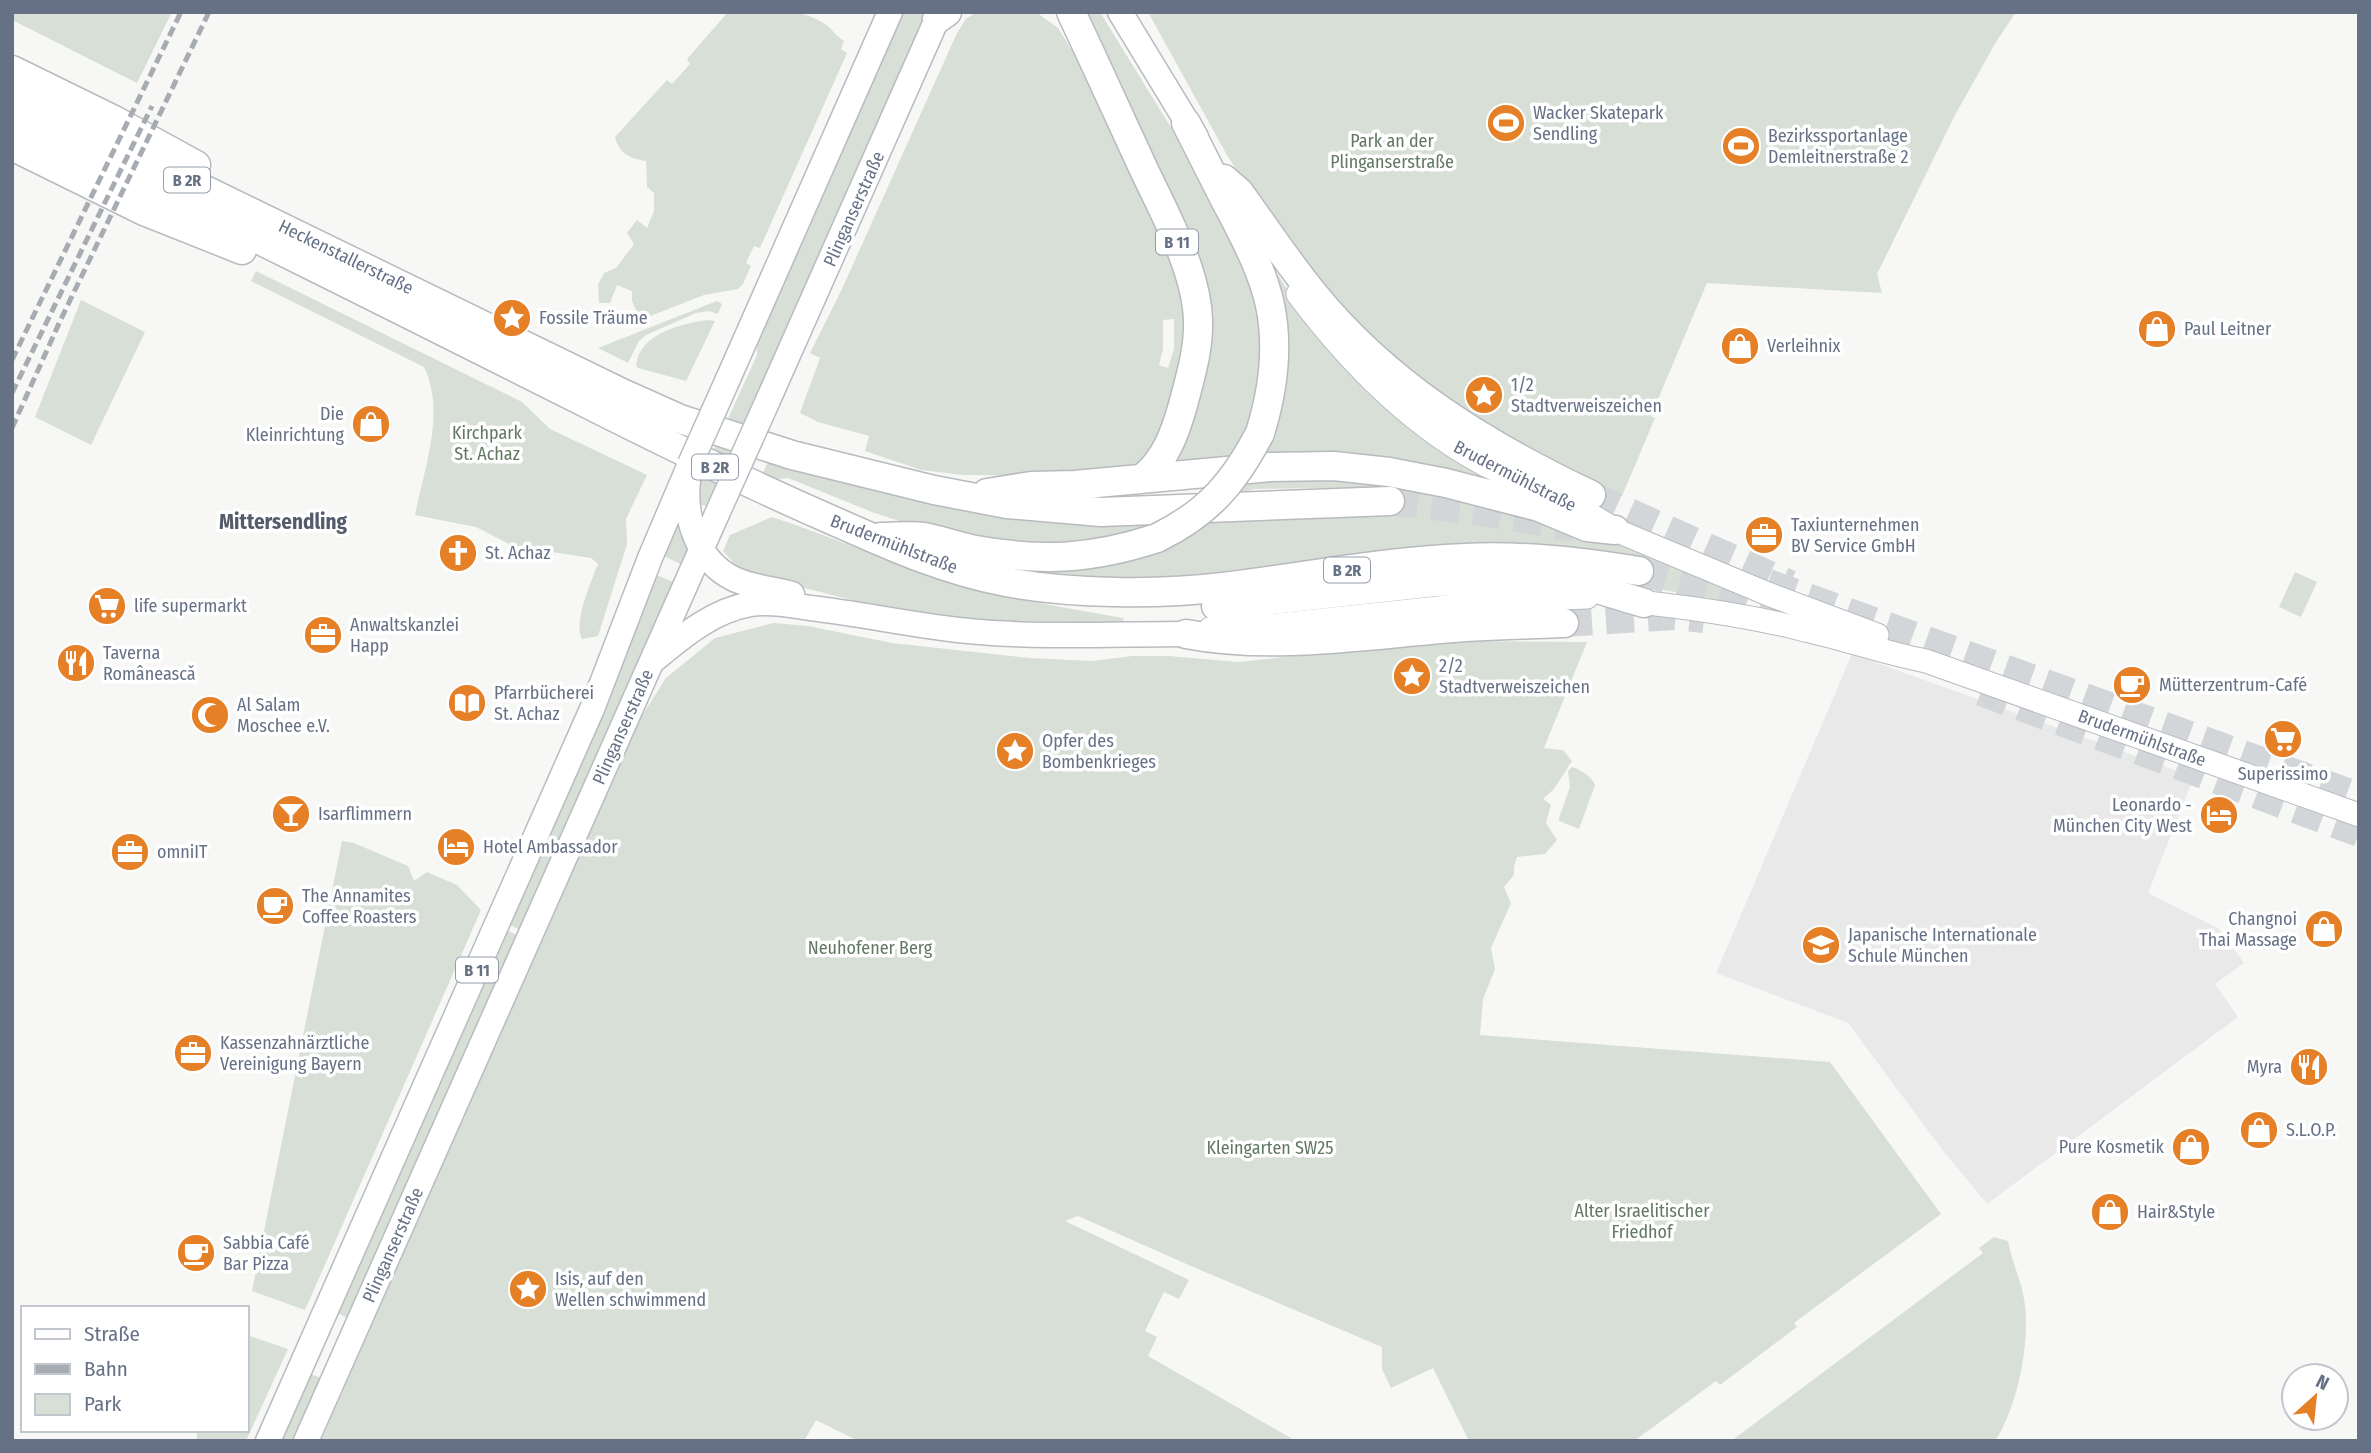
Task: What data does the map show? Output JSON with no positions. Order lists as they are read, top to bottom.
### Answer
{
  "streets": {
    "highway": [
      "B 2R",
      "B 11",
      "Heckenstallerstraße",
      "Brudermühlstraße"
    ],
    "main road": ["Plinganserstraße"]
  },
  "crossings": [
    ["B 2R", "Heckenstallerstraße"],
    ["B 2R", "Brudermühlstraße"],
    ["Plinganserstraße", "B 11"],
    ["B 11", "Brudermühlstraße"],
    ["Heckenstallerstraße", "Brudermühlstraße"]
  ],
  "districts": ["Mittersendling"],
  "parks": [
    "Park an der Plinganserstraße",
    "Kirchpark St. Achaz",
    "Neuhofener Berg",
    "Kleingarten SW25",
    "Alter Israelitischer Friedhof"
  ],
  "places": {
    "sports": ["Wacker Skatepark Sendling", "Bezirkssportanlage Demleitnerstraße 2"],
    "place": [
      "Fossile Träume",
      "1/2 Stadtverweiszeichen",
      "2/2 Stadtverweiszeichen",
      "Opfer des Bombenkrieges",
      "Isis, auf den Wellen schwimmend"
    ],
    "shop": [
      "Paul Leitner",
      "Verleihnix",
      "Die Kleinrichtung",
      "Changnoi Thai Massage",
      "S.L.O.P.",
      "Pure Kosmetik",
      "Hair&Style"
    ],
    "office": [
      "Taxiunternehmen BV Service GmbH",
      "Anwaltskanzlei Happ",
      "omniIT",
      "Kassenzahnärztliche Vereinigung Bayern"
    ],
    "church": ["St. Achaz"],
    "supermarket": ["life supermarkt", "Superissimo"],
    "restaurant": ["Taverna Româneascǎ", "Myra"],
    "cafe": ["Mütterzentrum-Café", "The Annamites Coffee Roasters", "Sabbia Café Bar Pizza"],
    "library": ["Pfarrbücherei St. Achaz"],
    "mosque": ["Al Salam Moschee e.V."],
    "bar": ["Isarflimmern"],
    "hotel": ["Leonardo - München City West", "Hotel Ambassador"],
    "school or university": ["Japanische Internationale Schule München"]
  },
  "legend": ["Straße", "Bahn", "Park"],
  "north": "top right"
}
